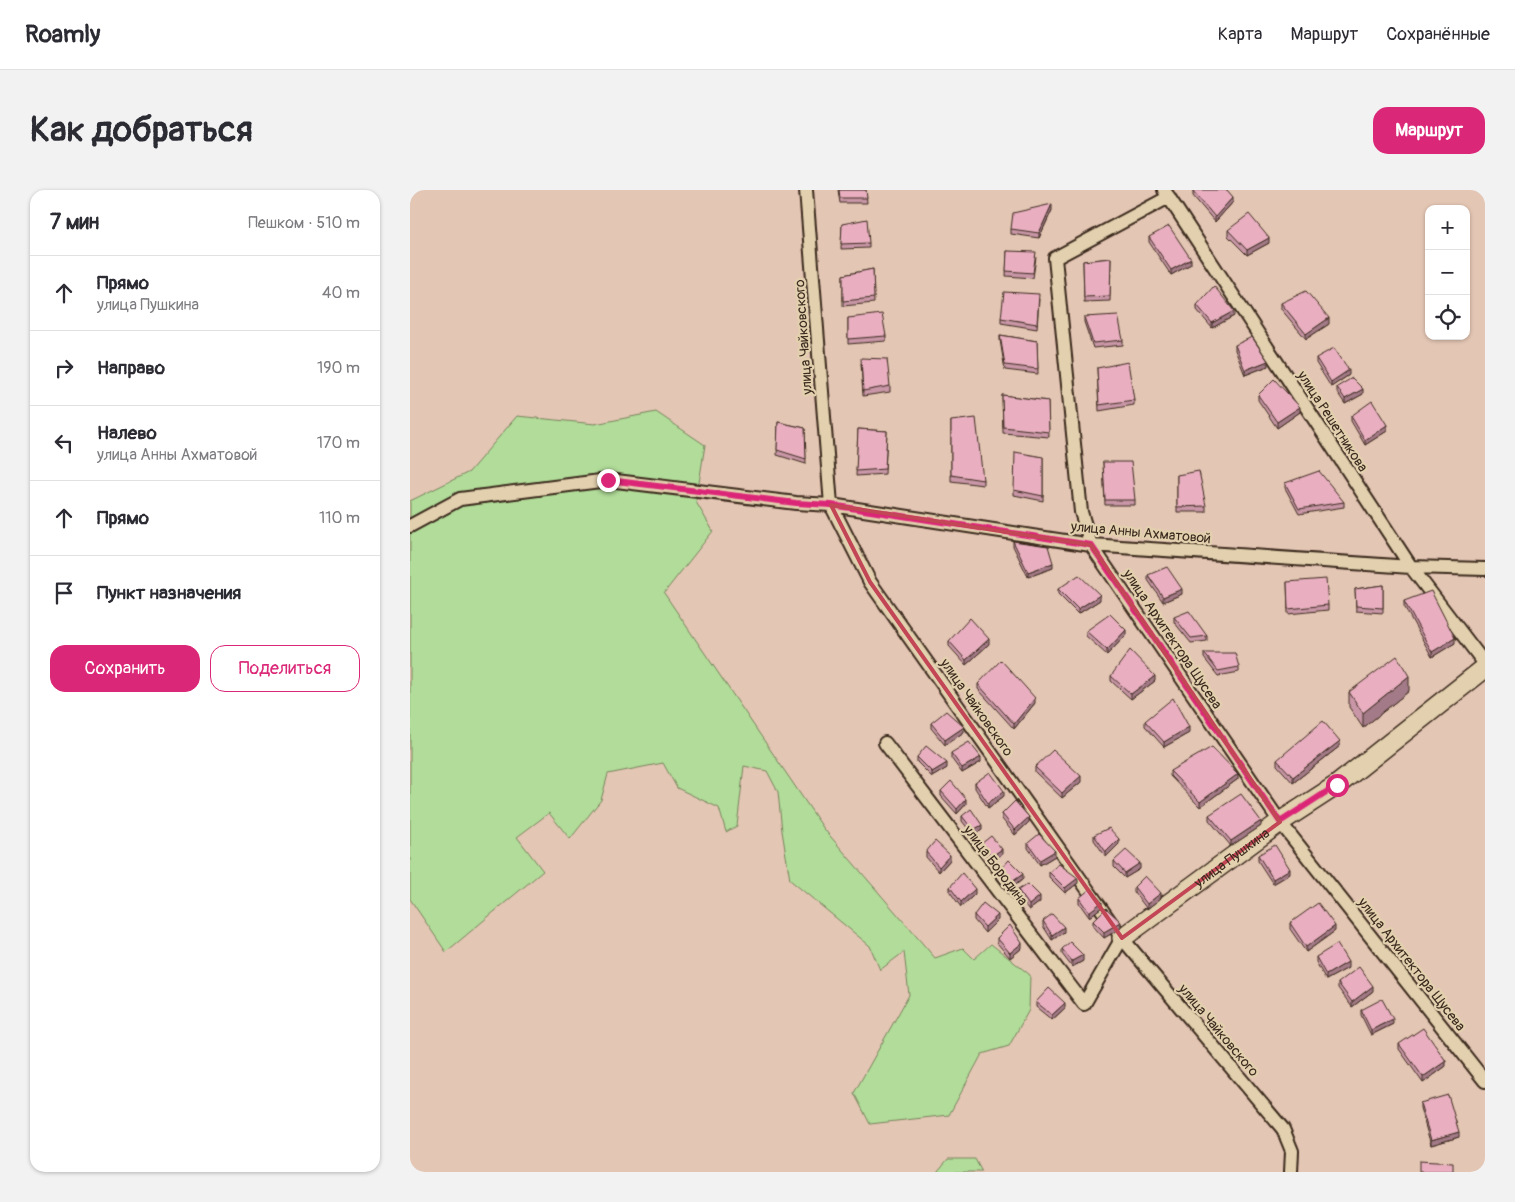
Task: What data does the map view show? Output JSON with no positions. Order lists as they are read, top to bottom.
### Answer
{
  "streets": {
    "street": [
      "улица Чайковского",
      "улица Решетникова",
      "улица Анны Ахматовой",
      "улица Архитектора Щусева",
      "улица Пушкина",
      "улица Бородина"
    ]
  },
  "crossings": [
    ["улица Чайковского", "улица Анны Ахматовой"],
    ["улица Чайковского", "улица Пушкина"],
    ["улица Чайковского", "улица Бородина"],
    ["улица Решетникова", "улица Анны Ахматовой"],
    ["улица Решетникова", "улица Архитектора Щусева"],
    ["улица Решетникова", "улица Пушкина"],
    ["улица Анны Ахматовой", "улица Архитектора Щусева"],
    ["улица Архитектора Щусева", "улица Пушкина"],
    ["улица Пушкина", "улица Бородина"]
  ],
  "page": {
    "header": "Roamly",
    "nav": ["Карта", "Маршрут", "Сохранённые"],
    "buttons": [
      "Маршрут",
      ["Сохранить", "Поделиться"]
    ],
    "title": "Как добраться",
    "heading": ["7 мин", "Пешком · 510 m"],
    "map_buttons": ["+", "−"],
    "list": [
      ["Прямо", "улица Пушкина", "40 m"],
      ["Направо", "190 m"],
      ["Налево", "улица Анны Ахматовой", "170 m"],
      ["Прямо", "110 m"],
      "Пункт назначения"
    ]
  }
}
